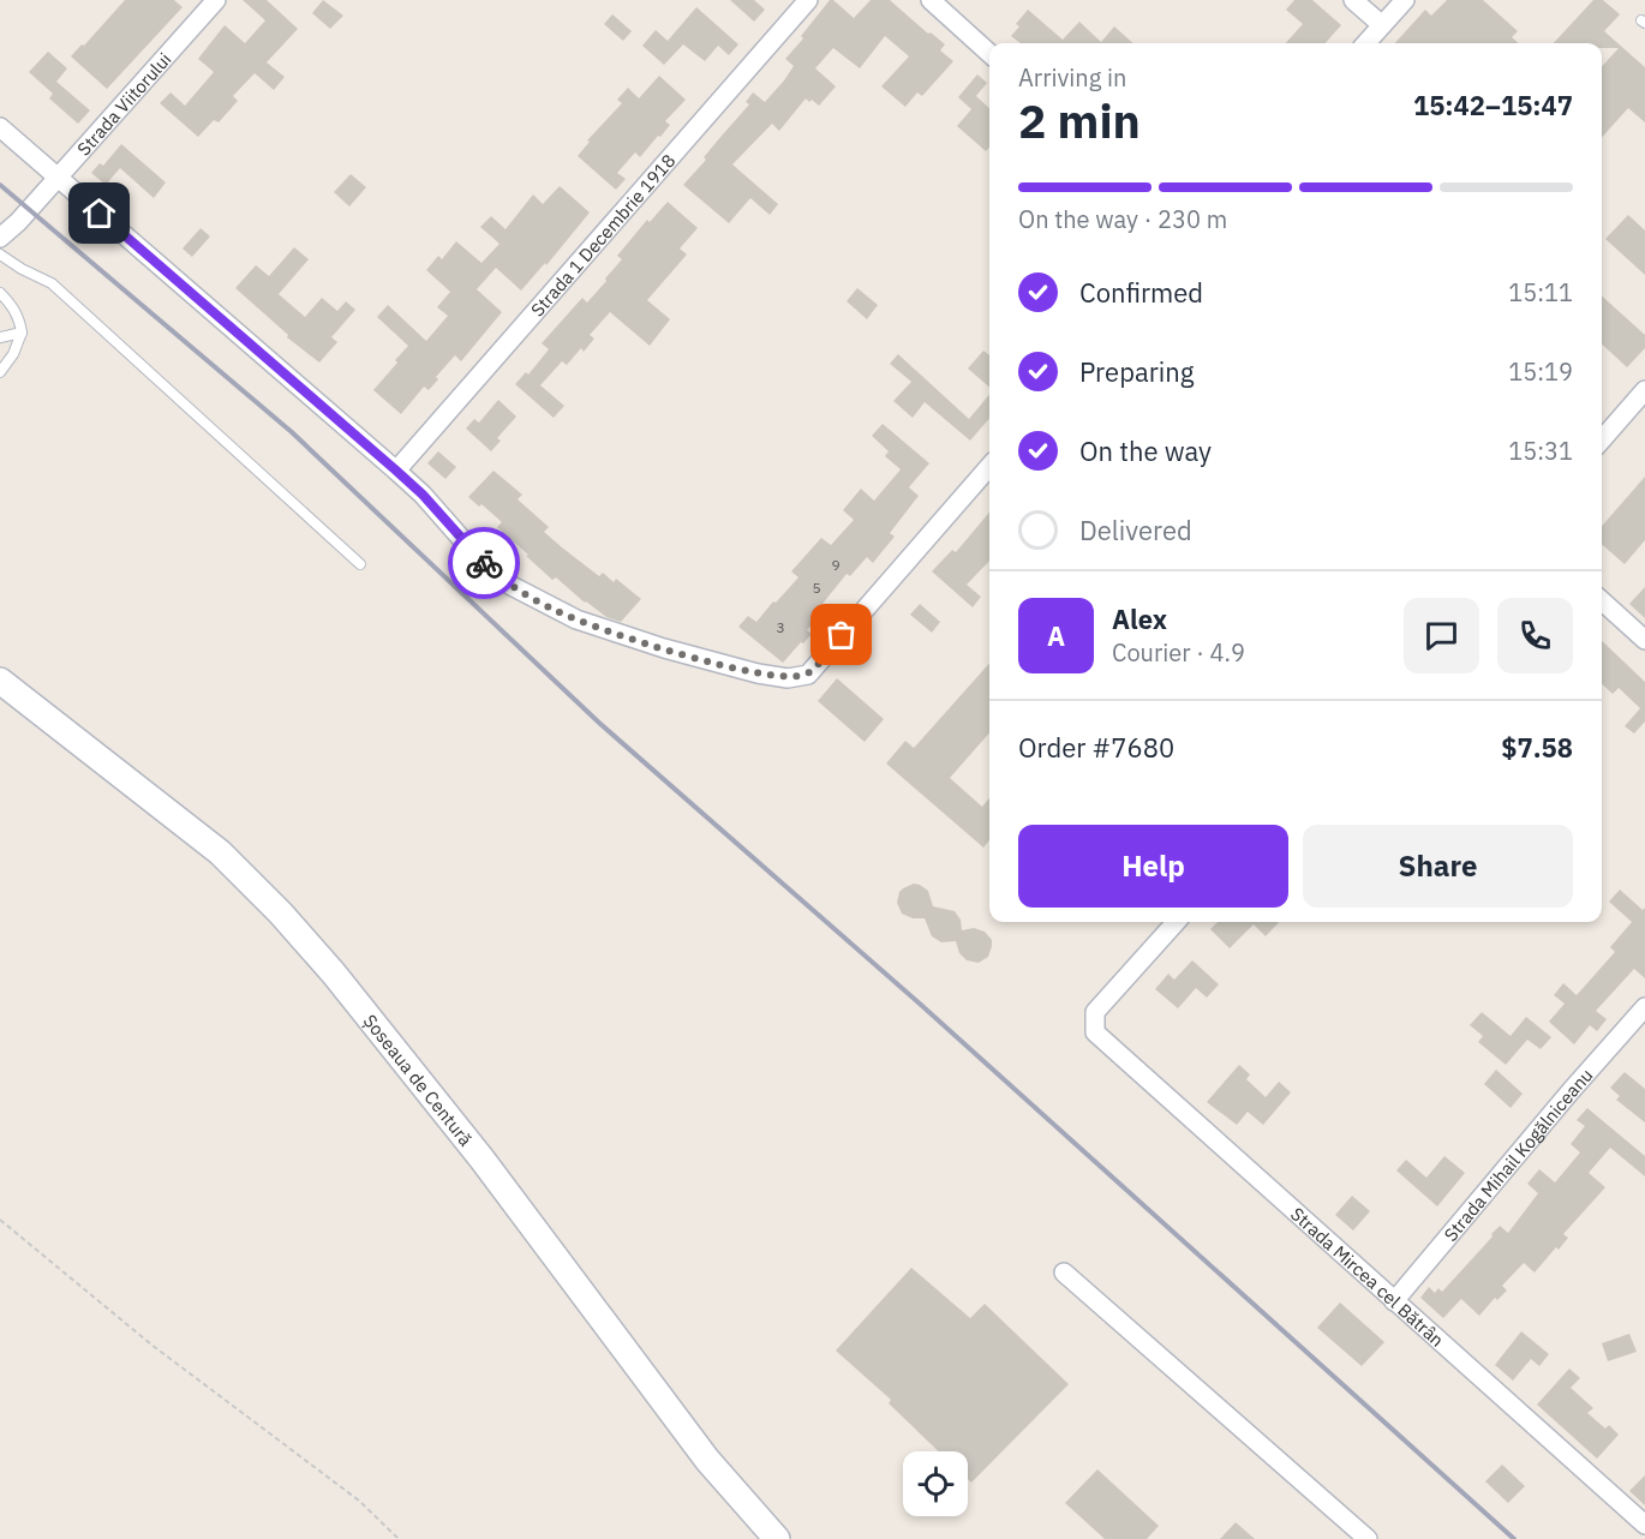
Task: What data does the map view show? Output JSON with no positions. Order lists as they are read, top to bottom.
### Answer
{
  "streets": {
    "main road": ["Șoseaua de Centură"],
    "street": [
      "Strada Viitorului",
      "Strada 1 Decembrie 1918",
      "Strada Mihail Kogălniceanu",
      "Strada Mircea cel Bătrân"
    ]
  },
  "crossings": [
    ["Strada Mihail Kogălniceanu", "Strada Mircea cel Bătrân"]
  ],
  "house_numbers": ["9", "5", "3"],
  "page": {
    "heading": ["2 min", "Arriving in", "15:42–15:47"],
    "panel": [
      "Alex",
      "Courier · 4.9",
      "Order #7680",
      "$7.58"
    ],
    "bar": "On the way · 230 m",
    "list": [
      ["Confirmed", "15:11"],
      ["Preparing", "15:19"],
      ["On the way", "15:31"],
      "Delivered"
    ],
    "round": "A",
    "buttons": ["Help", "Share"]
  }
}
